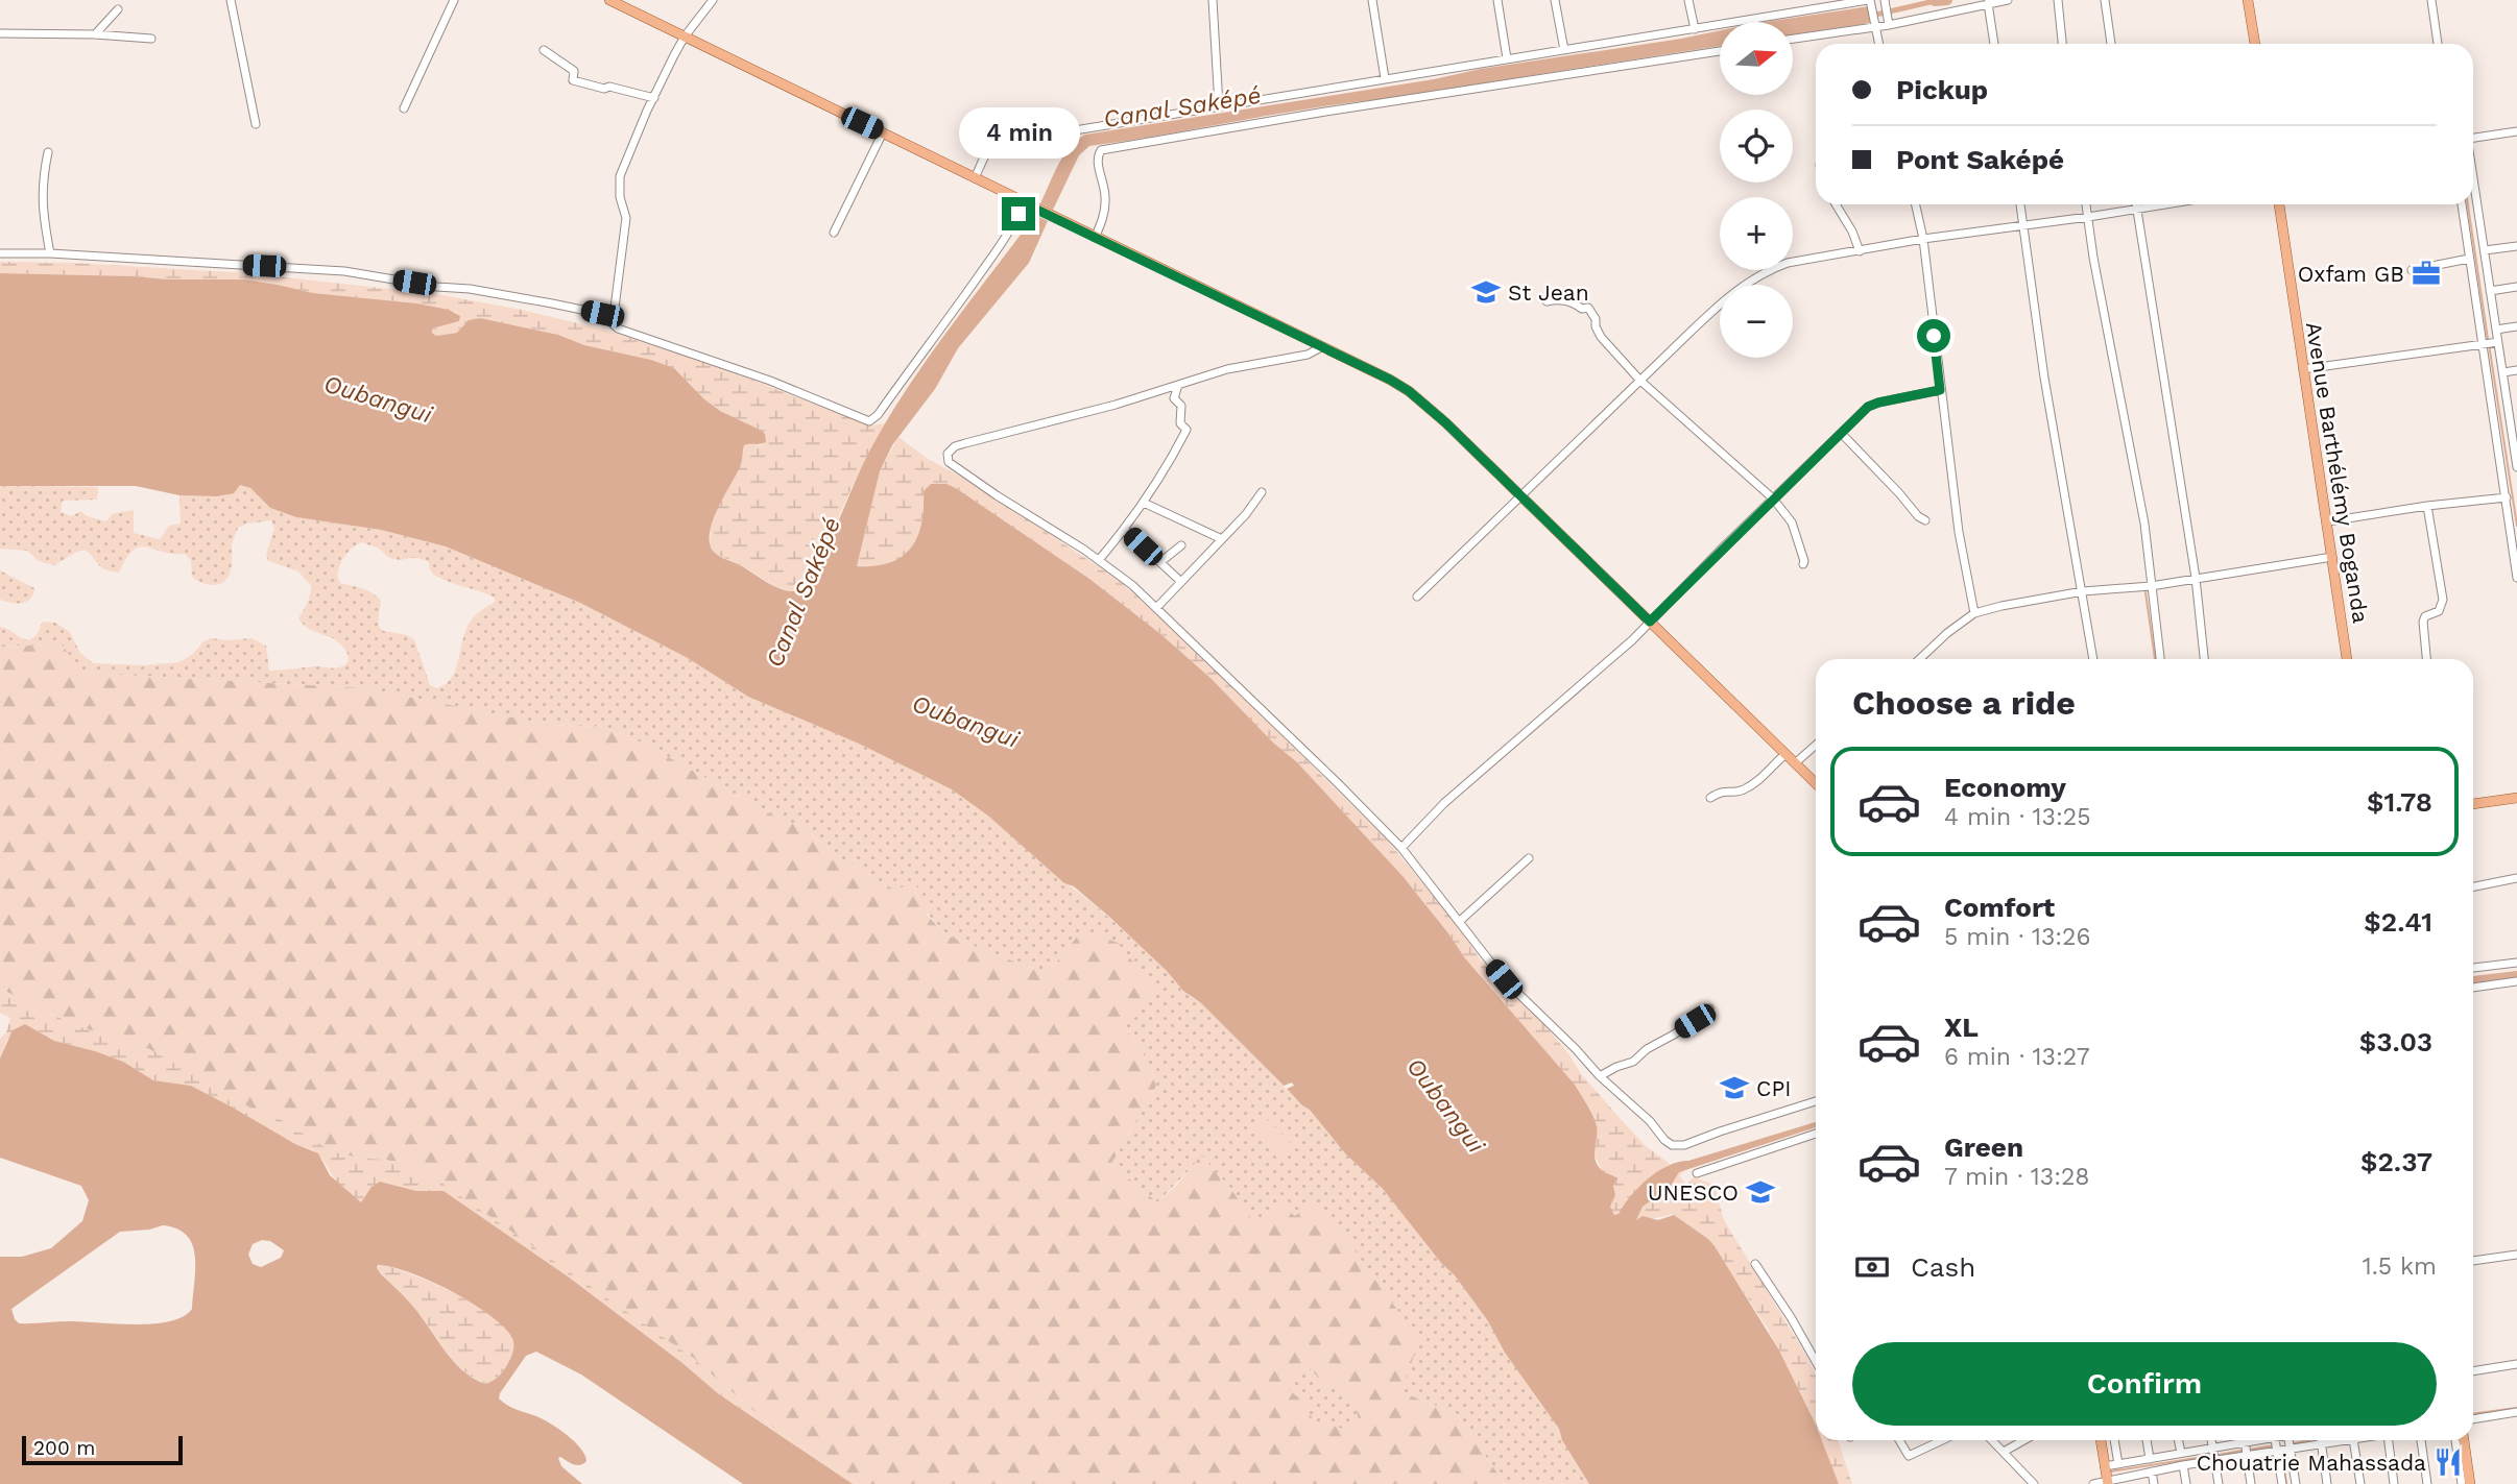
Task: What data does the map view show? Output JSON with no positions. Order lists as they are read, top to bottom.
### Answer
{
  "streets": {
    "main road": ["Avenue Barthélémy Boganda"]
  },
  "water": ["Canal Saképé", "Oubangui"],
  "places": {
    "office": ["Oxfam GB"],
    "school or university": ["St Jean", "CPI", "UNESCO"],
    "restaurant": ["Chouatrie Mahassada"]
  },
  "scale_bar": "200 m",
  "north": "right",
  "page": {
    "map_buttons": ["+", "−"],
    "banner": ["Pickup", "Pont Saképé"],
    "bubble": "4 min",
    "heading": "Choose a ride",
    "list": [
      {
        "name": "Economy",
        "note": "4 min · 13:25",
        "value": "$1.78"
      },
      {
        "name": "Comfort",
        "note": "5 min · 13:26",
        "value": "$2.41"
      },
      {
        "name": "XL",
        "note": "6 min · 13:27",
        "value": "$3.03"
      },
      {
        "name": "Green",
        "note": "7 min · 13:28",
        "value": "$2.37"
      }
    ],
    "pay": ["Cash", "1.5 km"],
    "buttons": "Confirm",
    "scale": "200 m"
  }
}
